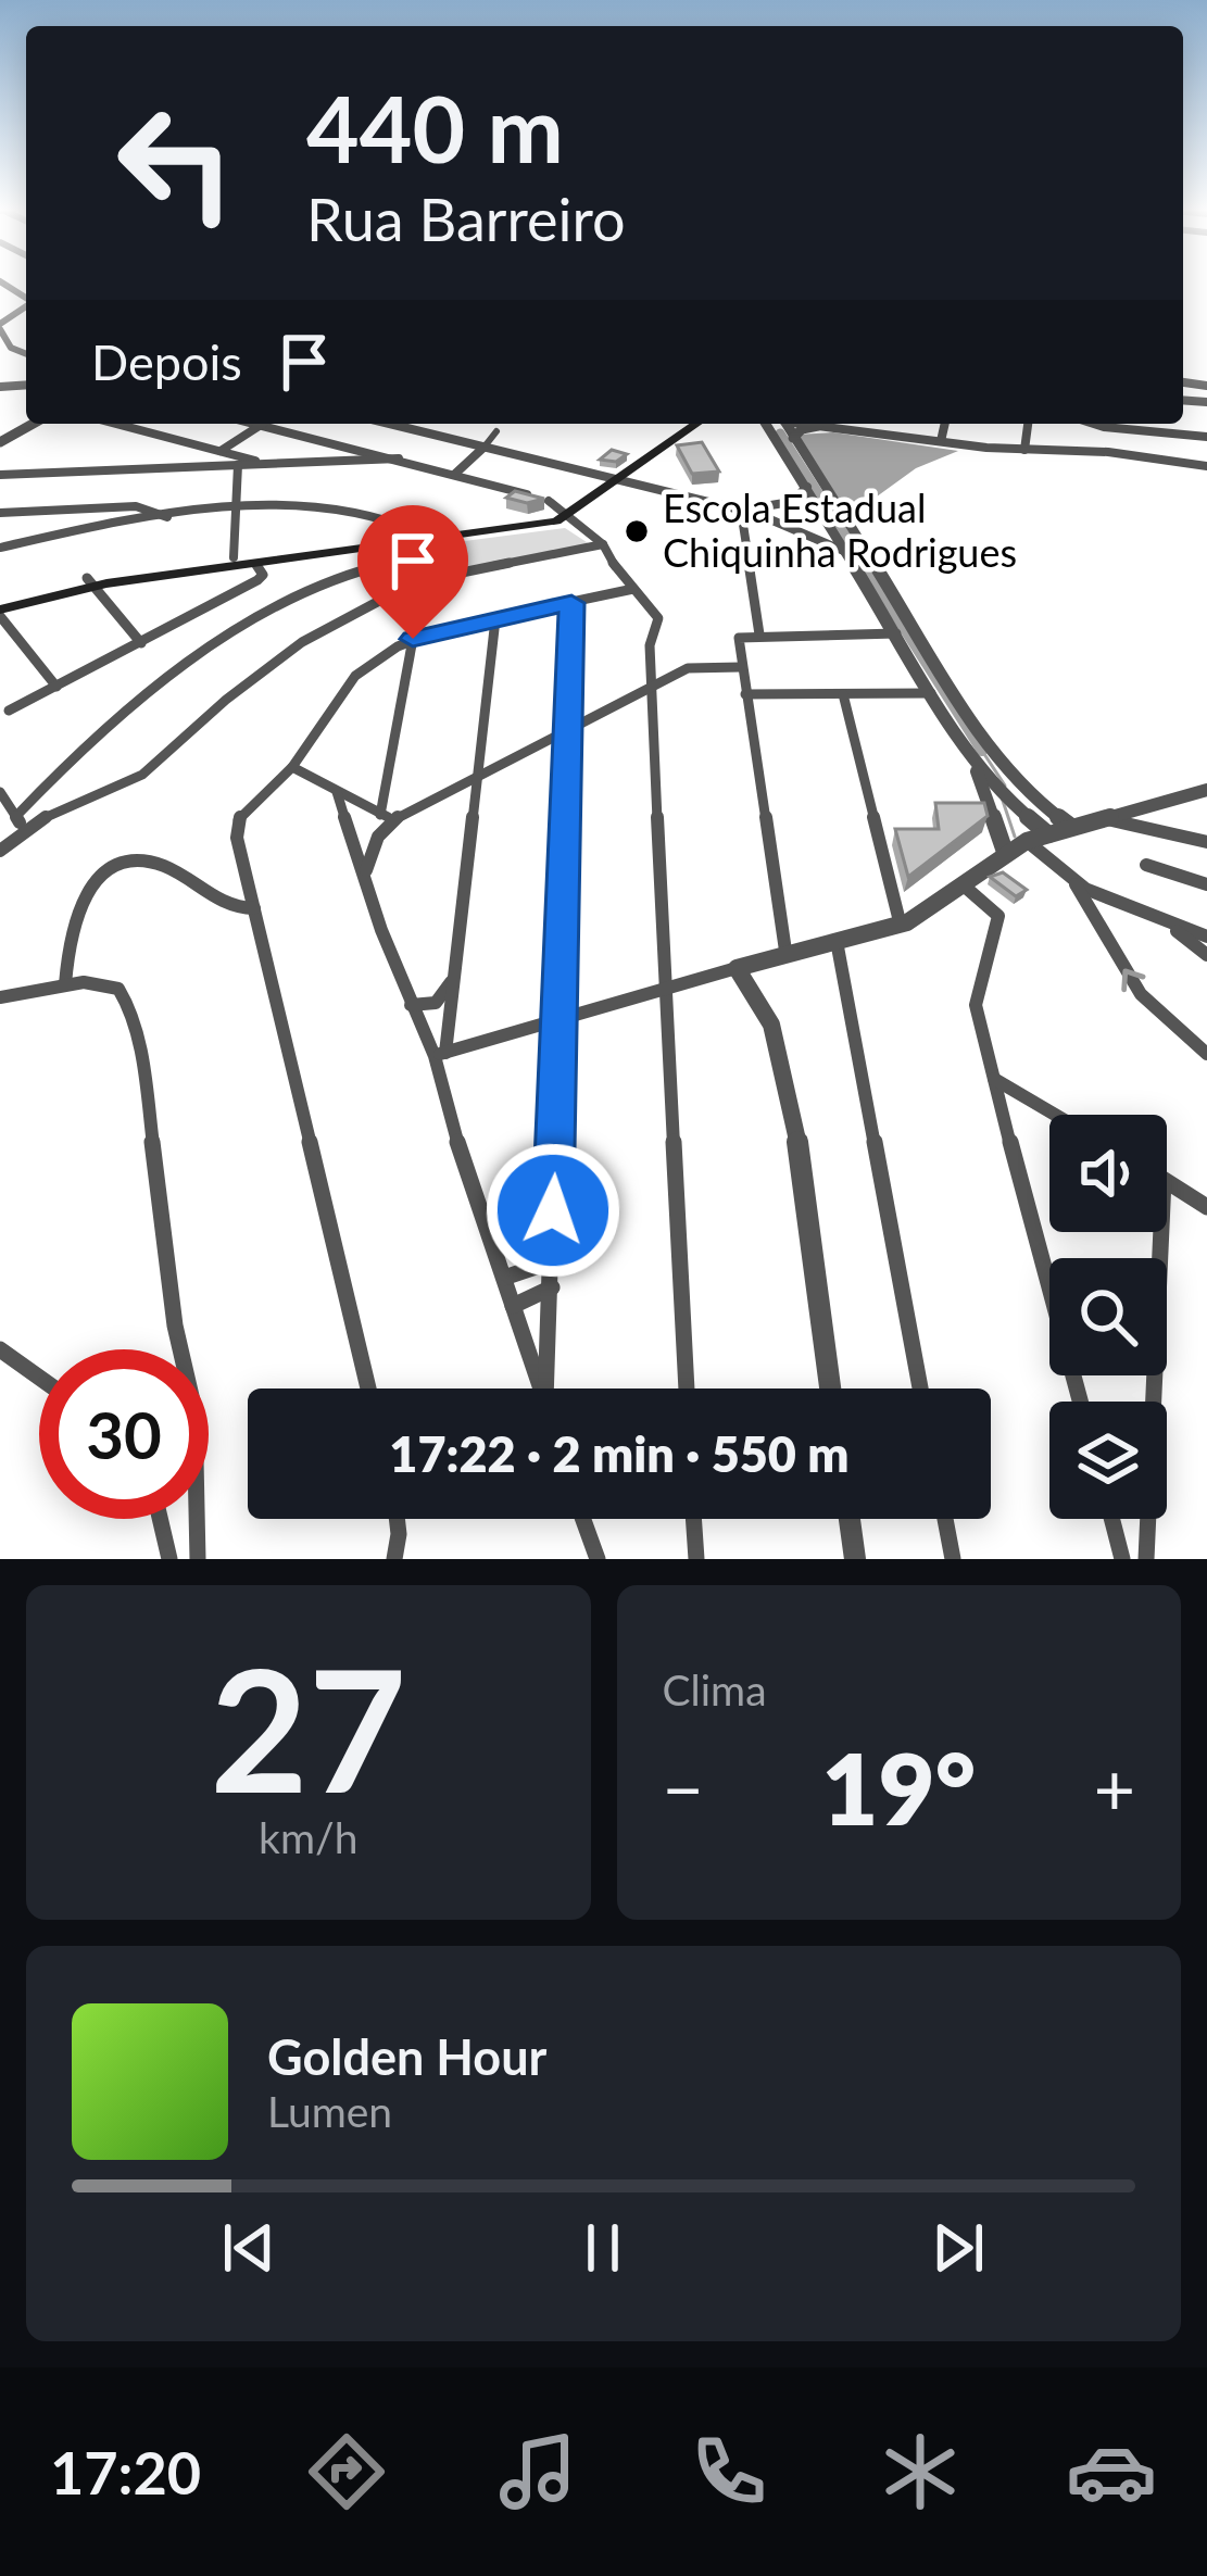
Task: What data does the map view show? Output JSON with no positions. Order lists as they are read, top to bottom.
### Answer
{
  "places": ["Escola Estadual Chiquinha Rodrigues"],
  "page": {
    "turn": ["440 m", "Rua Barreiro"],
    "then": "Depois",
    "limit": "30",
    "trip": "17:22 · 2 min · 550 m",
    "tile": [
      ["27", "km/h"],
      "Clima"
    ],
    "heat": ["−", "19°", "+"],
    "song": ["Golden Hour", "Lumen"],
    "tabs": "17:20"
  }
}
